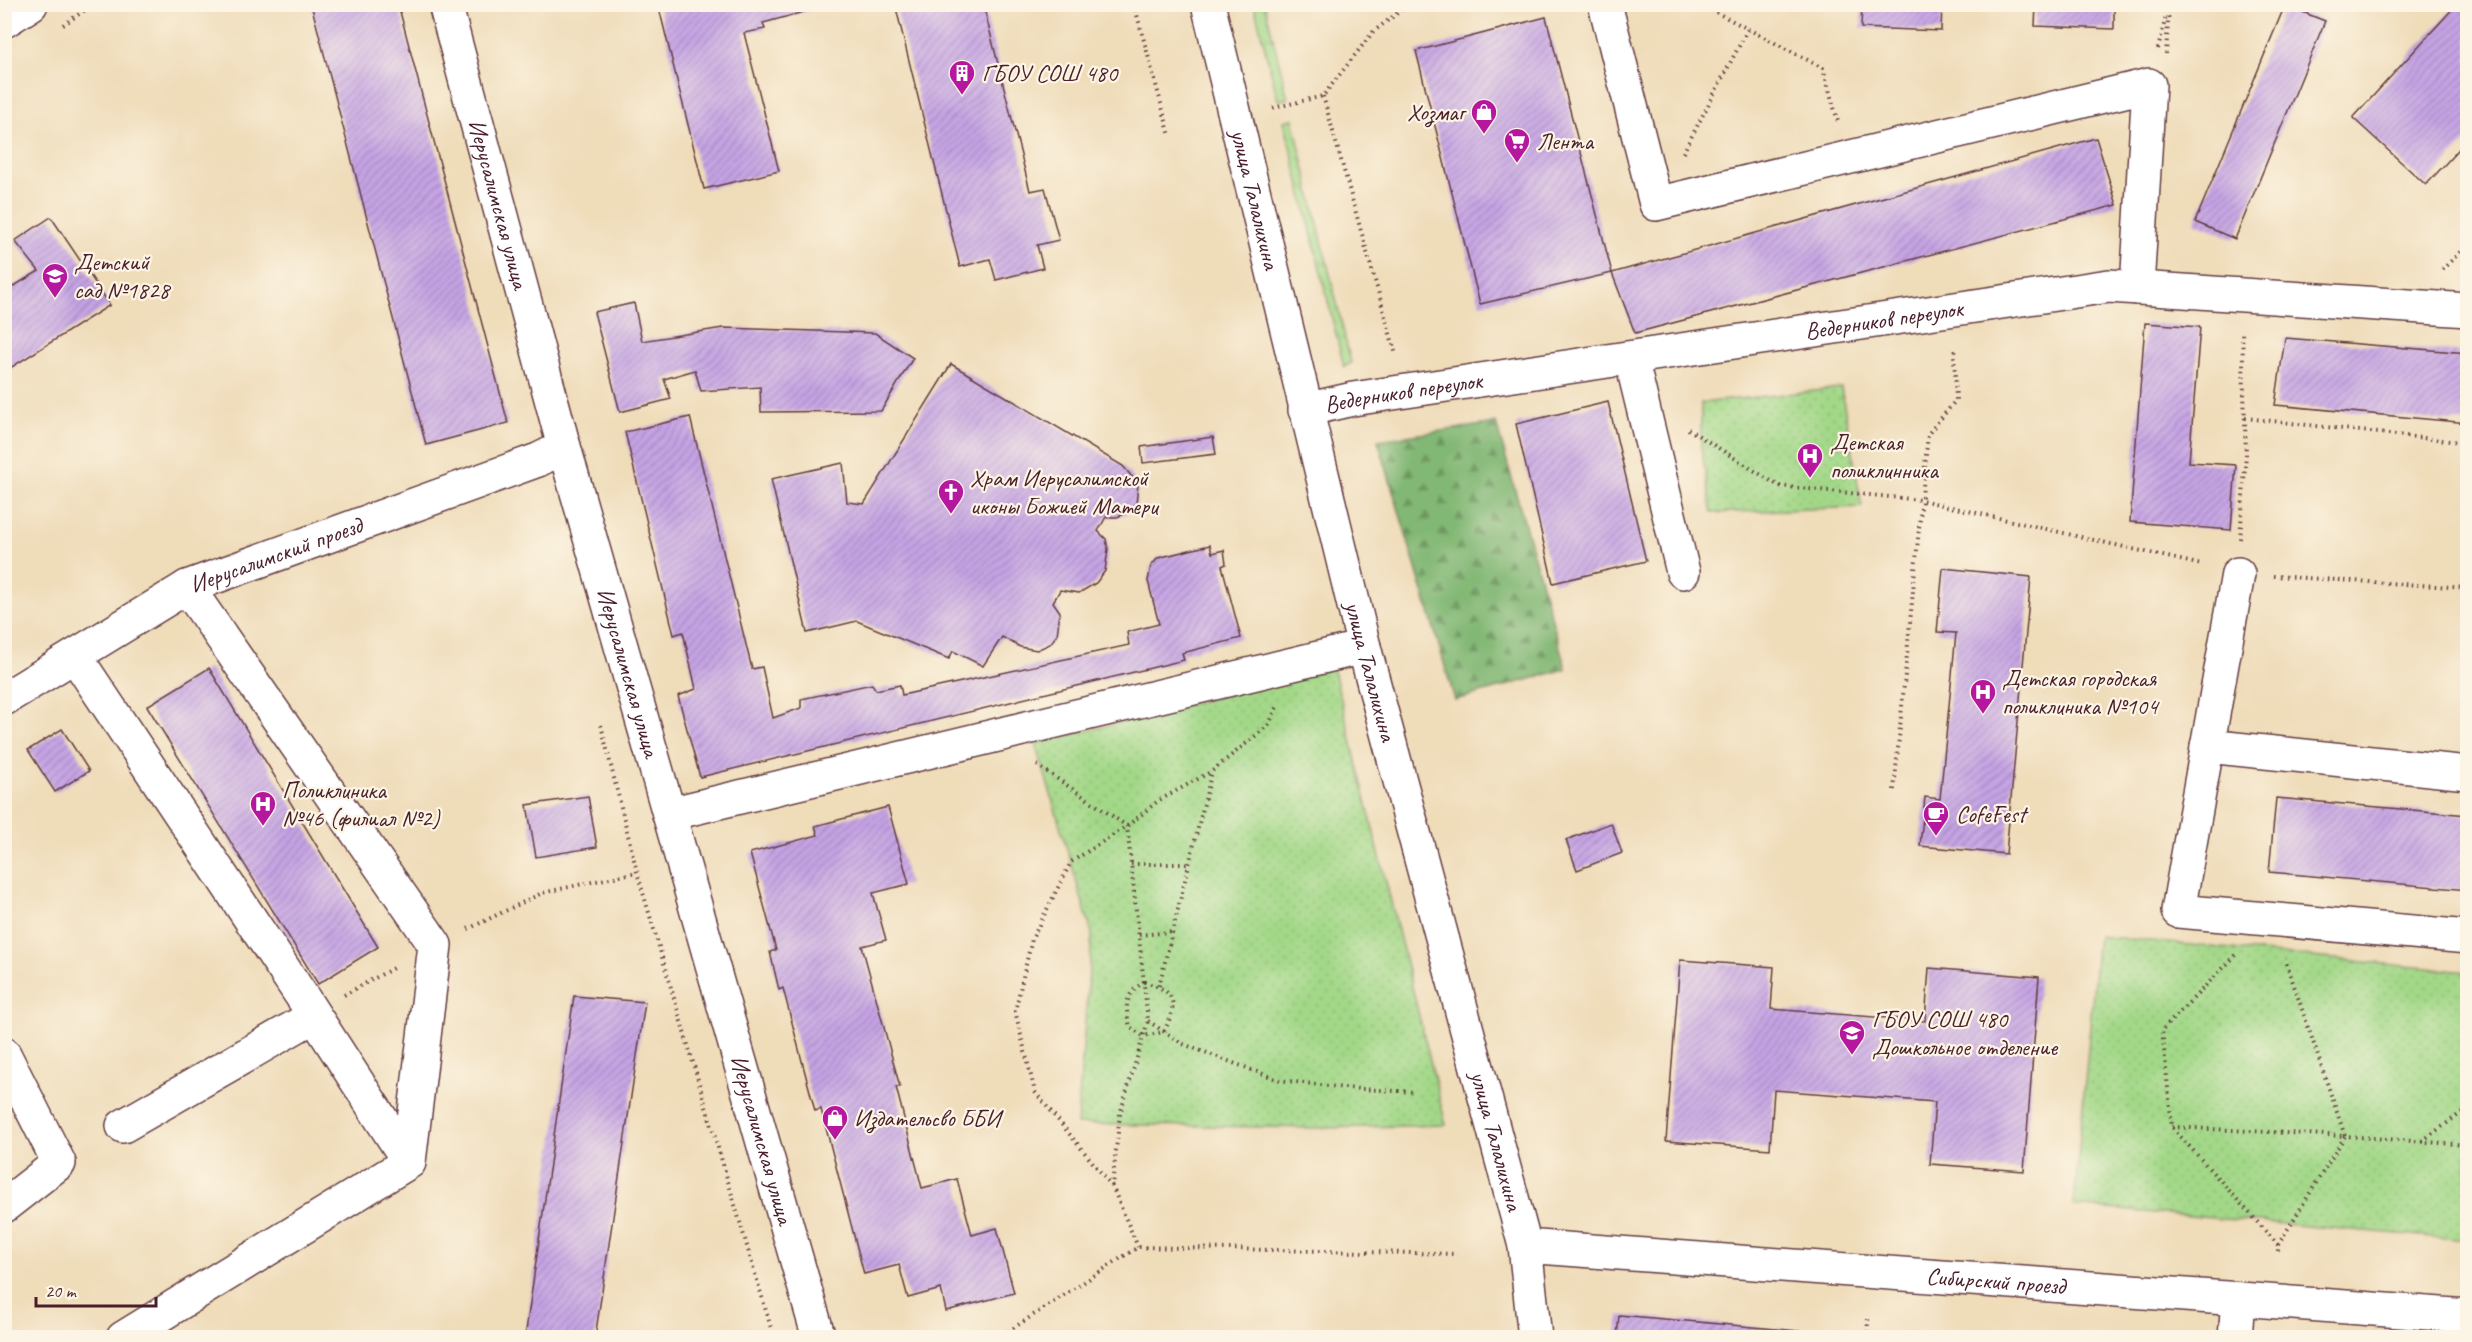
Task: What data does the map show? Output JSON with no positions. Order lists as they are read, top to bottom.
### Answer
{
  "streets": {
    "street": [
      "улица Талалихина",
      "Иерусалимская улица",
      "Ведерников переулок",
      "Иерусалимский проезд",
      "Сибирский проезд"
    ]
  },
  "crossings": [
    ["улица Талалихина", "Ведерников переулок"],
    ["улица Талалихина", "Сибирский проезд"],
    ["Иерусалимская улица", "Иерусалимский проезд"]
  ],
  "places": {
    "building": ["ГБОУ СОШ 480"],
    "shop": ["Хозмаг", "Издательсво ББИ"],
    "supermarket": ["Лента"],
    "school or university": ["Детский сад №1828", "ГБОУ СОШ 480 Дошкольное отделение"],
    "hospital": ["Детская поликлинника", "Детская городская поликлиника №104", "Поликлиника №46 (филиал №2)"],
    "church": ["Храм Иерусалимской иконы Божией Матери"],
    "cafe": ["CofeFest"]
  },
  "scale_bar": "20 m"
}
